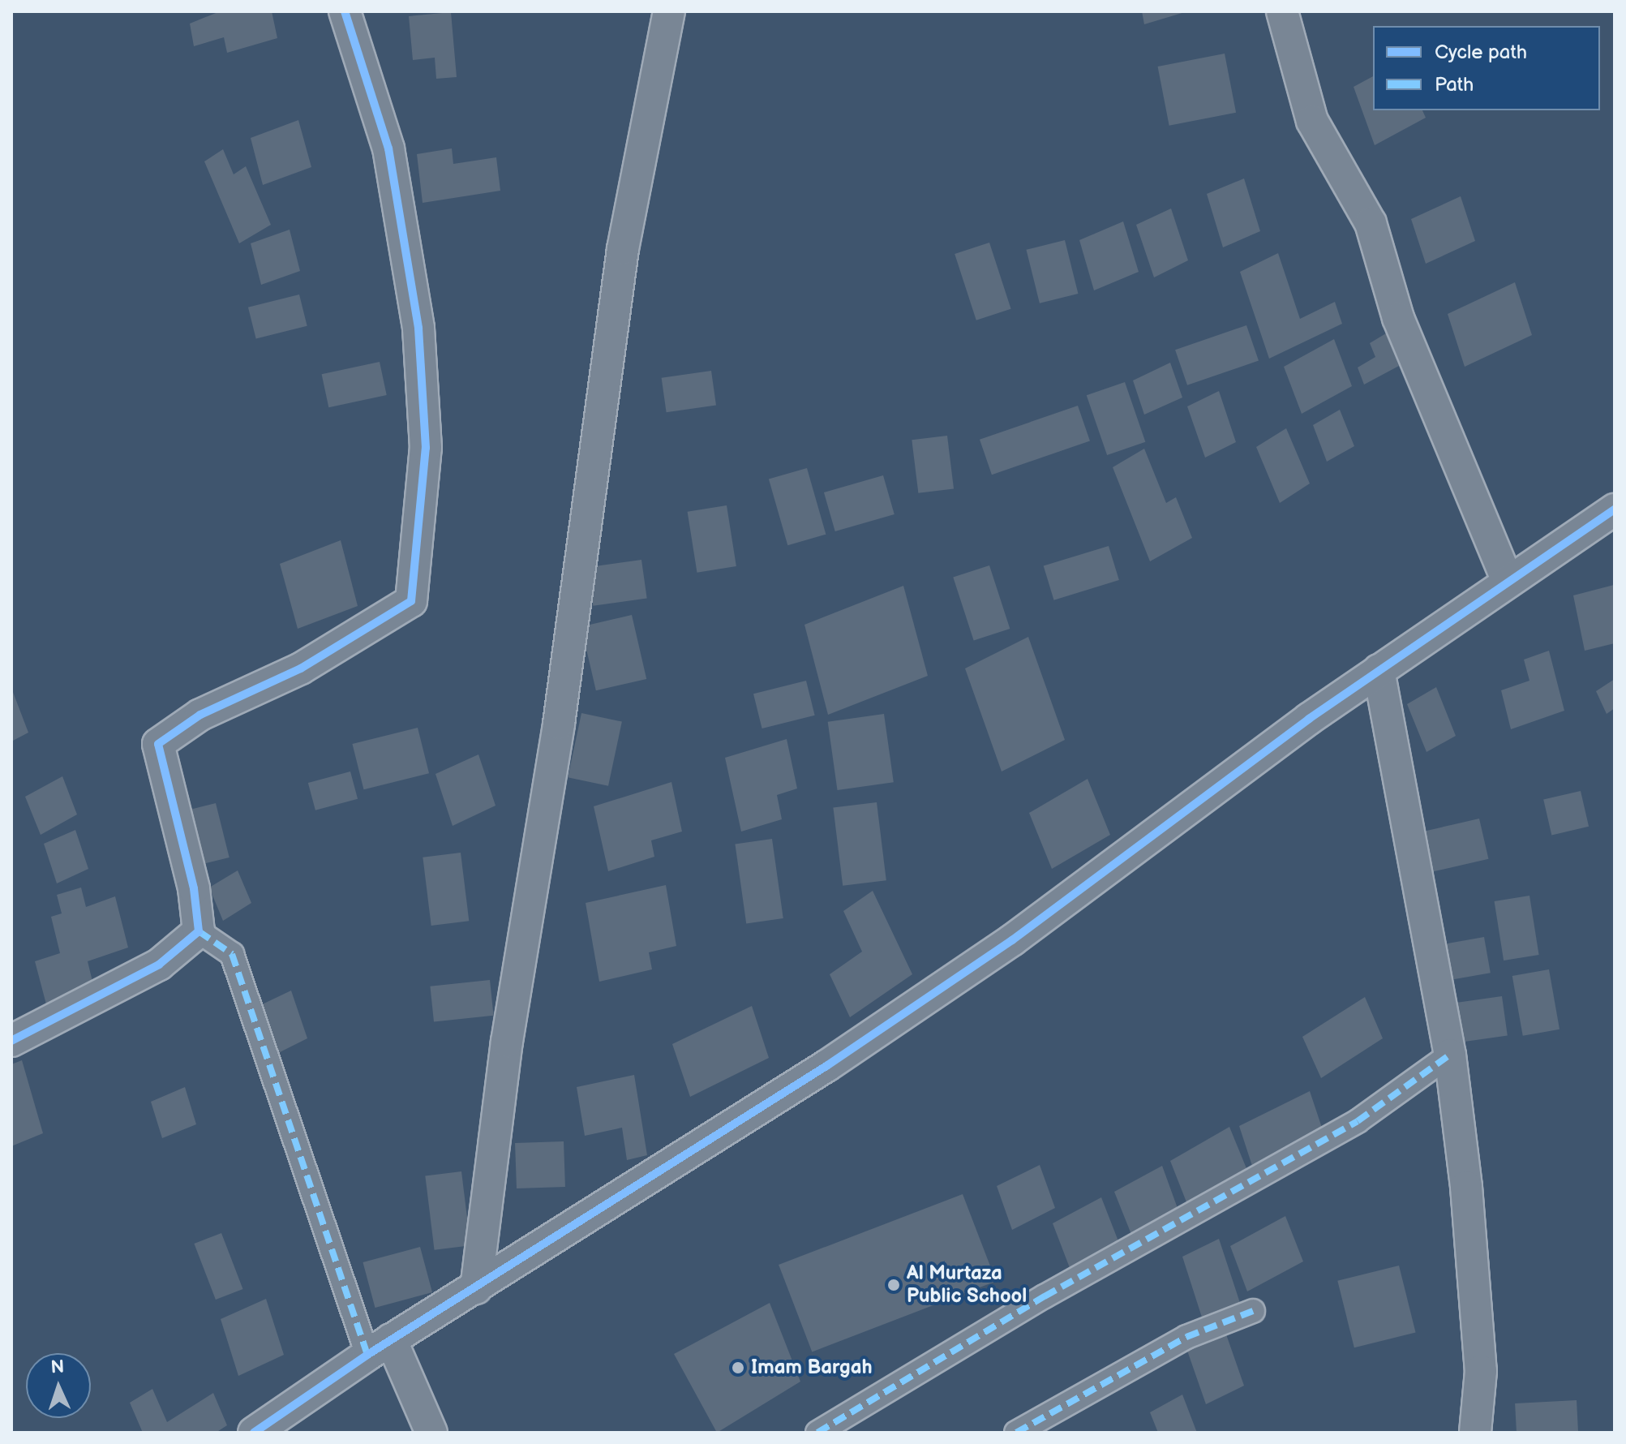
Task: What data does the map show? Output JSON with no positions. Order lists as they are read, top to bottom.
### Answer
{
  "places": ["Al Murtaza Public School", "Imam Bargah"],
  "legend": ["Cycle path", "Path"],
  "north": "top"
}
